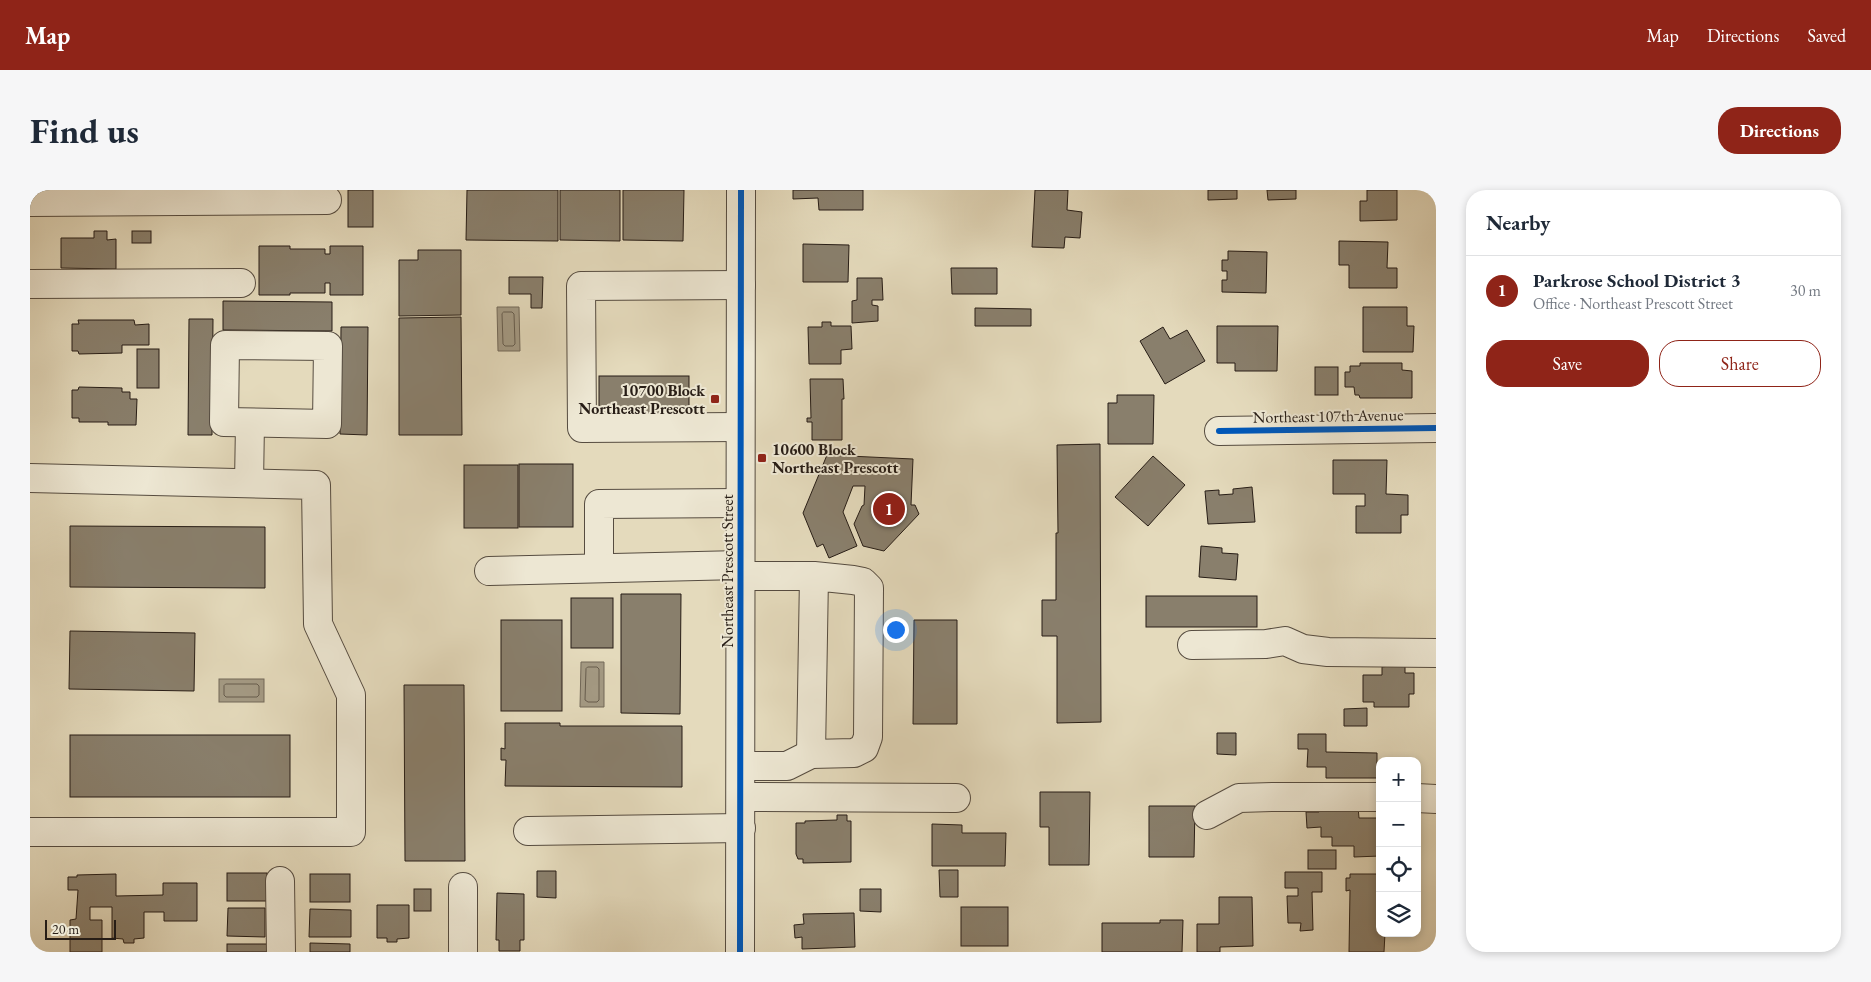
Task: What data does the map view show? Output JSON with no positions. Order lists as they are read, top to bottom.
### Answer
{
  "streets": {
    "street": ["Northeast 107th Avenue", "Northeast Prescott Street"]
  },
  "places": {
    "transit": ["10700 Block Northeast Prescott", "10600 Block Northeast Prescott"]
  },
  "scale_bar": "20 m",
  "page": {
    "header": "Map",
    "nav": ["Map", "Directions", "Saved"],
    "buttons": [
      "Directions",
      ["Save", "Share"]
    ],
    "title": "Find us",
    "heading": "Nearby",
    "list": [
      {
        "mark": "1",
        "name": "Parkrose School District 3",
        "note": "Office · Northeast Prescott Street",
        "value": "30 m"
      }
    ],
    "pins": "1",
    "map_buttons": ["+", "−"],
    "scale": "20 m"
  }
}
